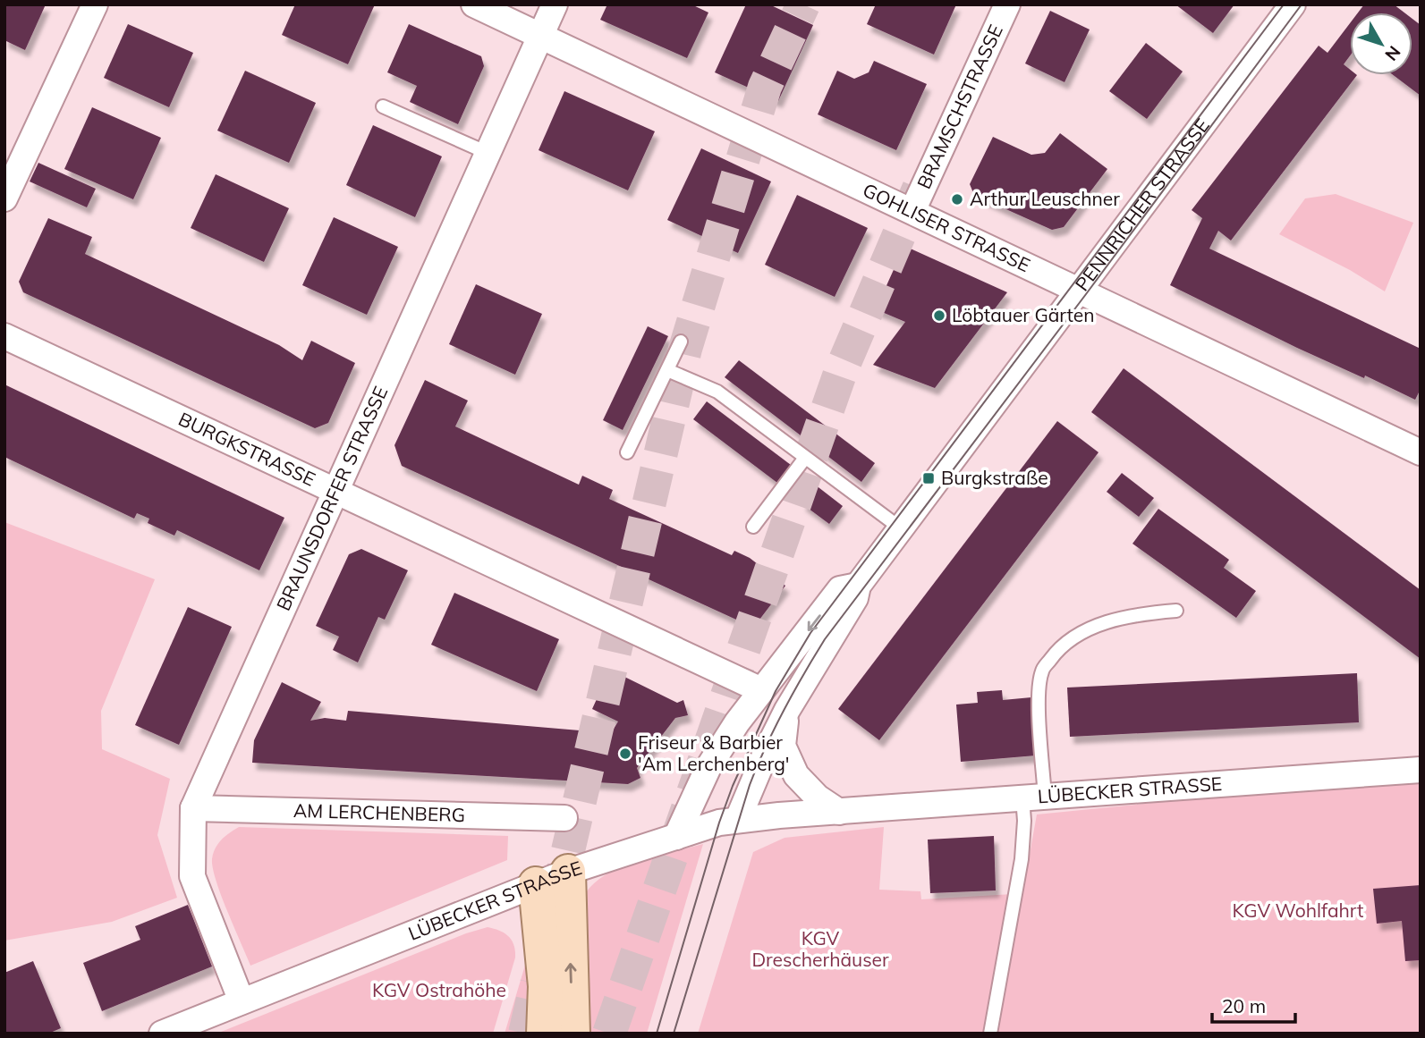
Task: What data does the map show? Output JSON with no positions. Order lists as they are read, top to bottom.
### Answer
{
  "streets": {
    "street": [
      "BRAMSCHSTRASSE",
      "PENNRICHER STRASSE",
      "GOHLISER STRASSE",
      "BURGKSTRASSE",
      "BRAUNSDORFER STRASSE",
      "LÜBECKER STRASSE",
      "AM LERCHENBERG"
    ]
  },
  "crossings": [
    ["BRAMSCHSTRASSE", "GOHLISER STRASSE"],
    ["PENNRICHER STRASSE", "GOHLISER STRASSE"],
    ["PENNRICHER STRASSE", "BURGKSTRASSE"],
    ["PENNRICHER STRASSE", "LÜBECKER STRASSE"],
    ["GOHLISER STRASSE", "BRAUNSDORFER STRASSE"],
    ["BURGKSTRASSE", "BRAUNSDORFER STRASSE"],
    ["BRAUNSDORFER STRASSE", "LÜBECKER STRASSE"],
    ["BRAUNSDORFER STRASSE", "AM LERCHENBERG"]
  ],
  "parks": ["KGV Wohlfahrt", "KGV Drescherhäuser", "KGV Ostrahöhe"],
  "places": {
    "other": ["Arthur Leuschner", "Löbtauer Gärten", "Friseur & Barbier 'Am Lerchenberg'"],
    "transit": ["Burgkstraße"]
  },
  "scale_bar": "20 m",
  "north": "bottom right"
}
